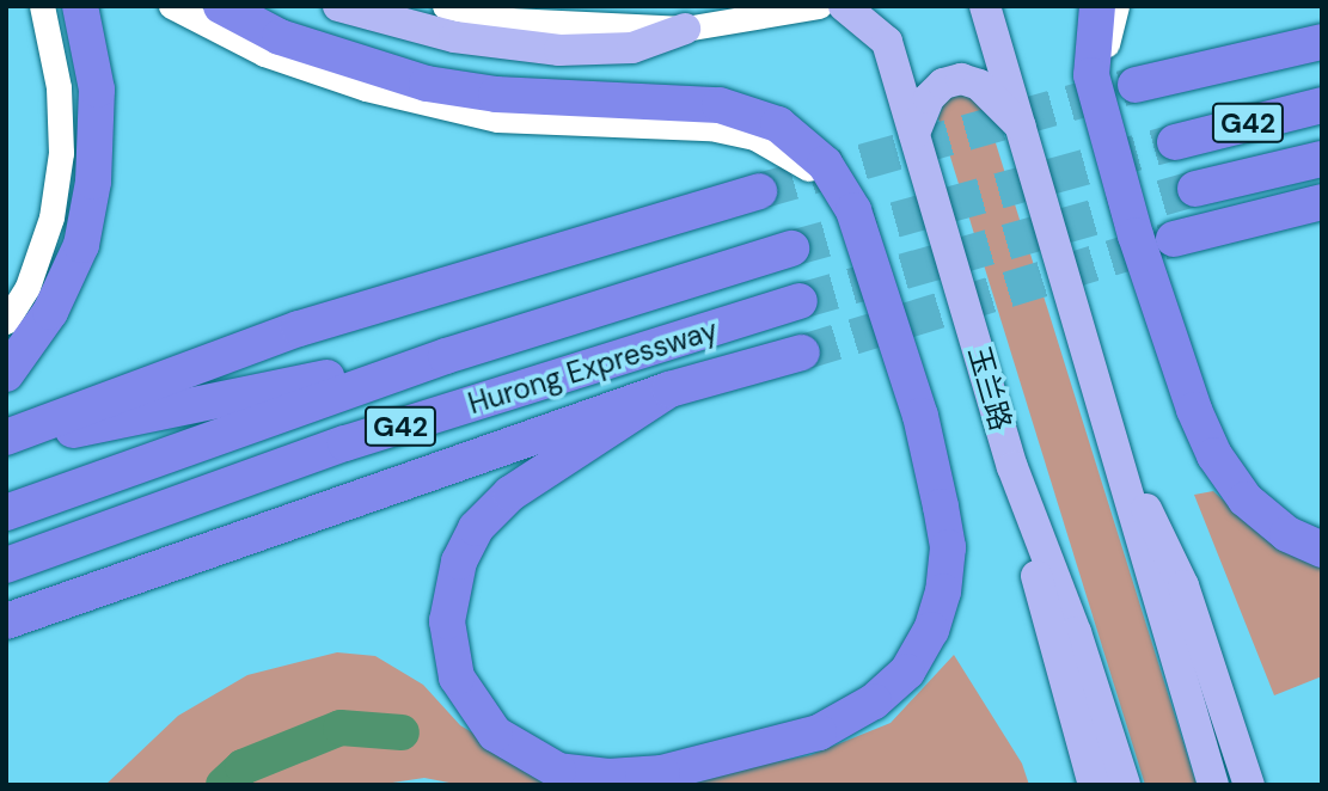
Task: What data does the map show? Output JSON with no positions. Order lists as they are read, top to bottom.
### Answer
{
  "streets": {
    "highway": ["G42", "Hurong Expressway"],
    "main road": ["玉兰路"]
  }
}
